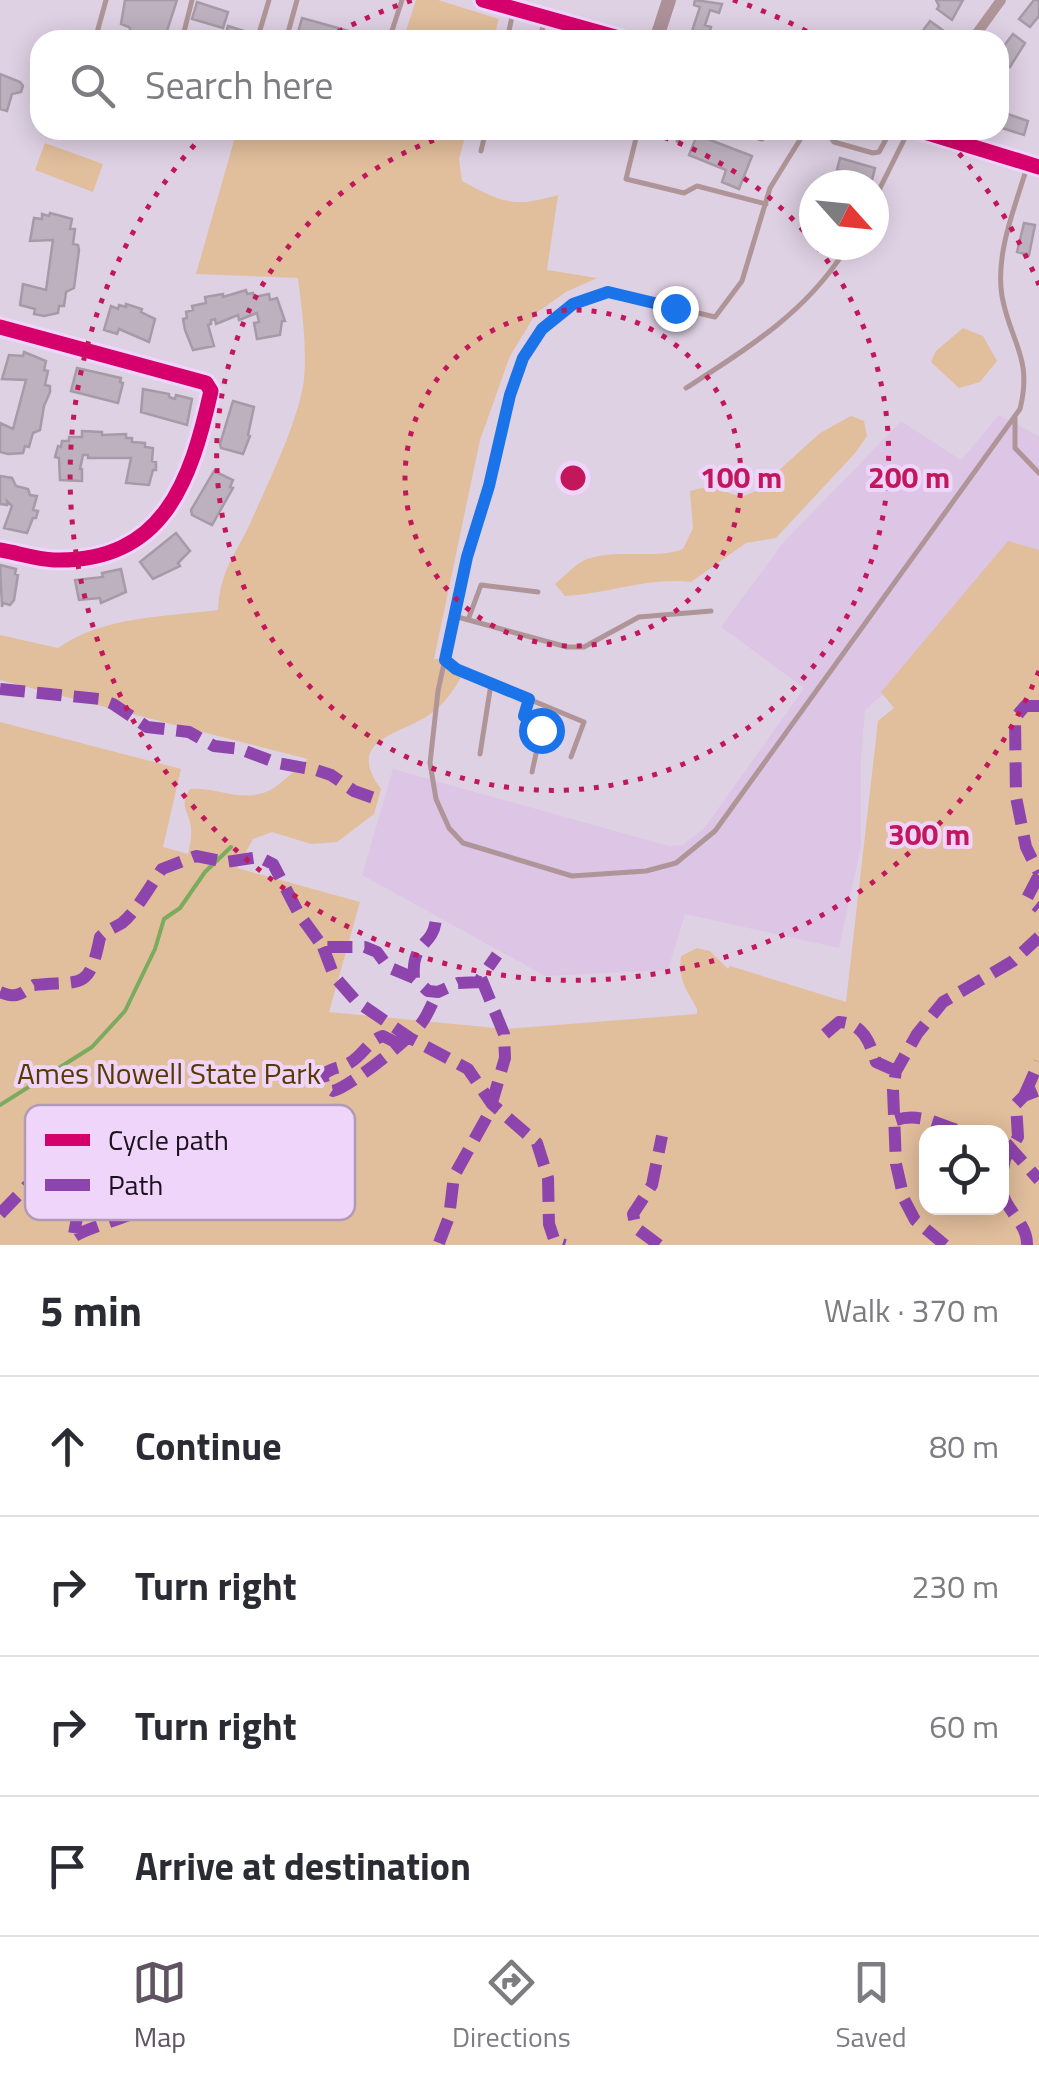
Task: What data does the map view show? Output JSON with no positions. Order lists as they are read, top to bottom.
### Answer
{
  "parks": ["Ames Nowell State Park"],
  "legend": ["Cycle path", "Path"],
  "north": "bottom right",
  "page": {
    "search": "Search here",
    "heading": ["5 min", "Walk · 370 m"],
    "list": [
      ["Continue", "80 m"],
      ["Turn right", "230 m"],
      ["Turn right", "60 m"],
      "Arrive at destination"
    ],
    "nav": ["Map", "Directions", "Saved"]
  },
  "rings": ["100 m", "200 m", "300 m"]
}
